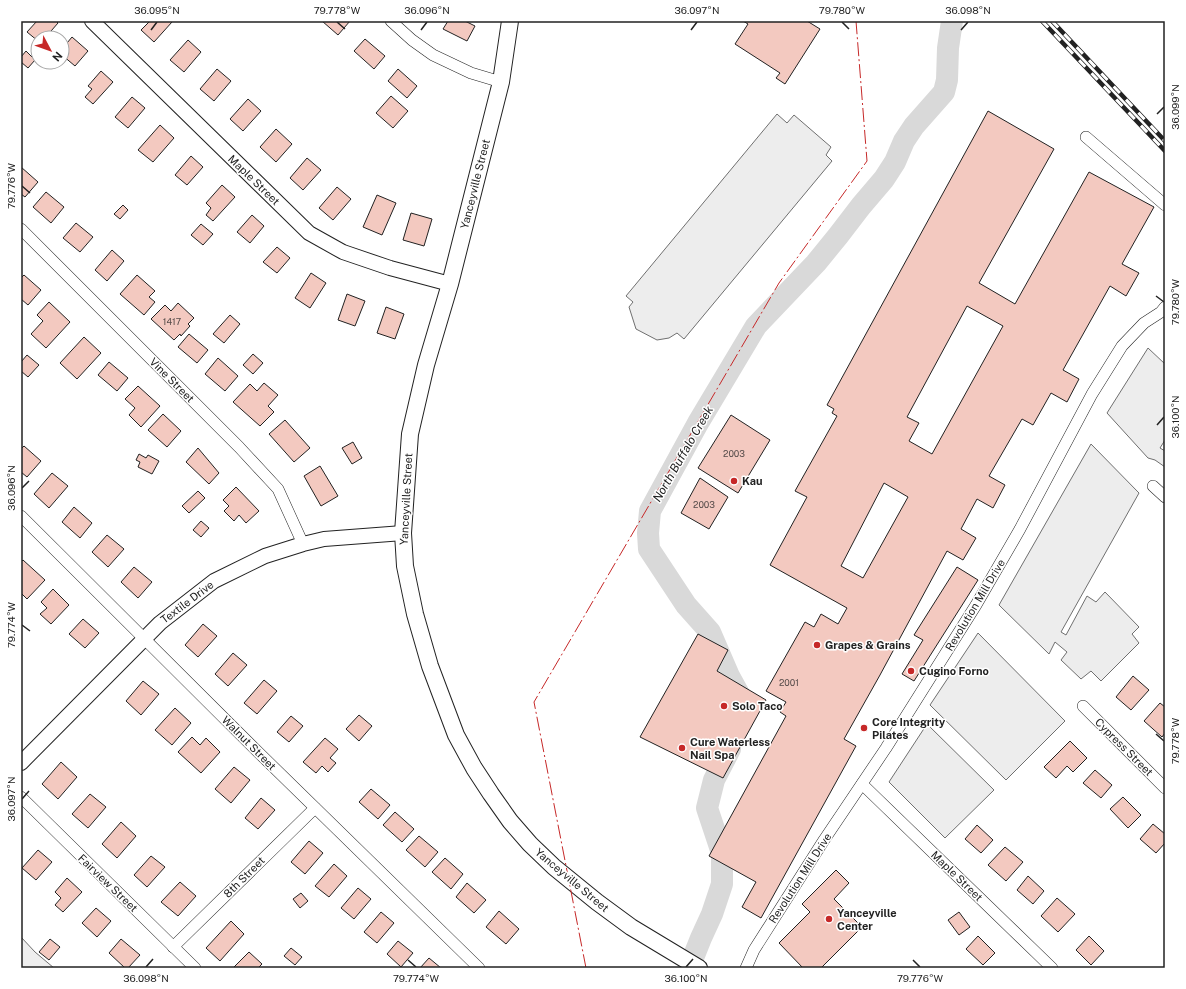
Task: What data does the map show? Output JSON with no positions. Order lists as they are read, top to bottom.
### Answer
{
  "streets": {
    "main road": ["Yanceyville Street"],
    "street": [
      "Maple Street",
      "Vine Street",
      "Textile Drive",
      "Revolution Mill Drive",
      "Walnut Street",
      "Cypress Street",
      "8th Street",
      "Fairview Street"
    ]
  },
  "crossings": [
    ["Maple Street", "Yanceyville Street"],
    ["Maple Street", "Revolution Mill Drive"],
    ["Yanceyville Street", "Textile Drive"],
    ["Vine Street", "Textile Drive"],
    ["Textile Drive", "Walnut Street"],
    ["Walnut Street", "8th Street"],
    ["8th Street", "Fairview Street"]
  ],
  "water": ["North Buffalo Creek"],
  "places": [
    "Kau",
    "Grapes & Grains",
    "Cugino Forno",
    "Solo Taco",
    "Core Integrity Pilates",
    "Cure Waterless Nail Spa",
    "Yanceyville Center"
  ],
  "house_numbers": [
    "1417",
    "2003",
    "2003",
    "2001"
  ],
  "north": "bottom right",
  "coordinates": [
    "36.095°N",
    "79.778°W",
    "36.096°N",
    "36.097°N",
    "79.780°W",
    "36.098°N",
    "36.099°N",
    "79.776°W",
    "36.100°N",
    "79.774°W"
  ]
}
